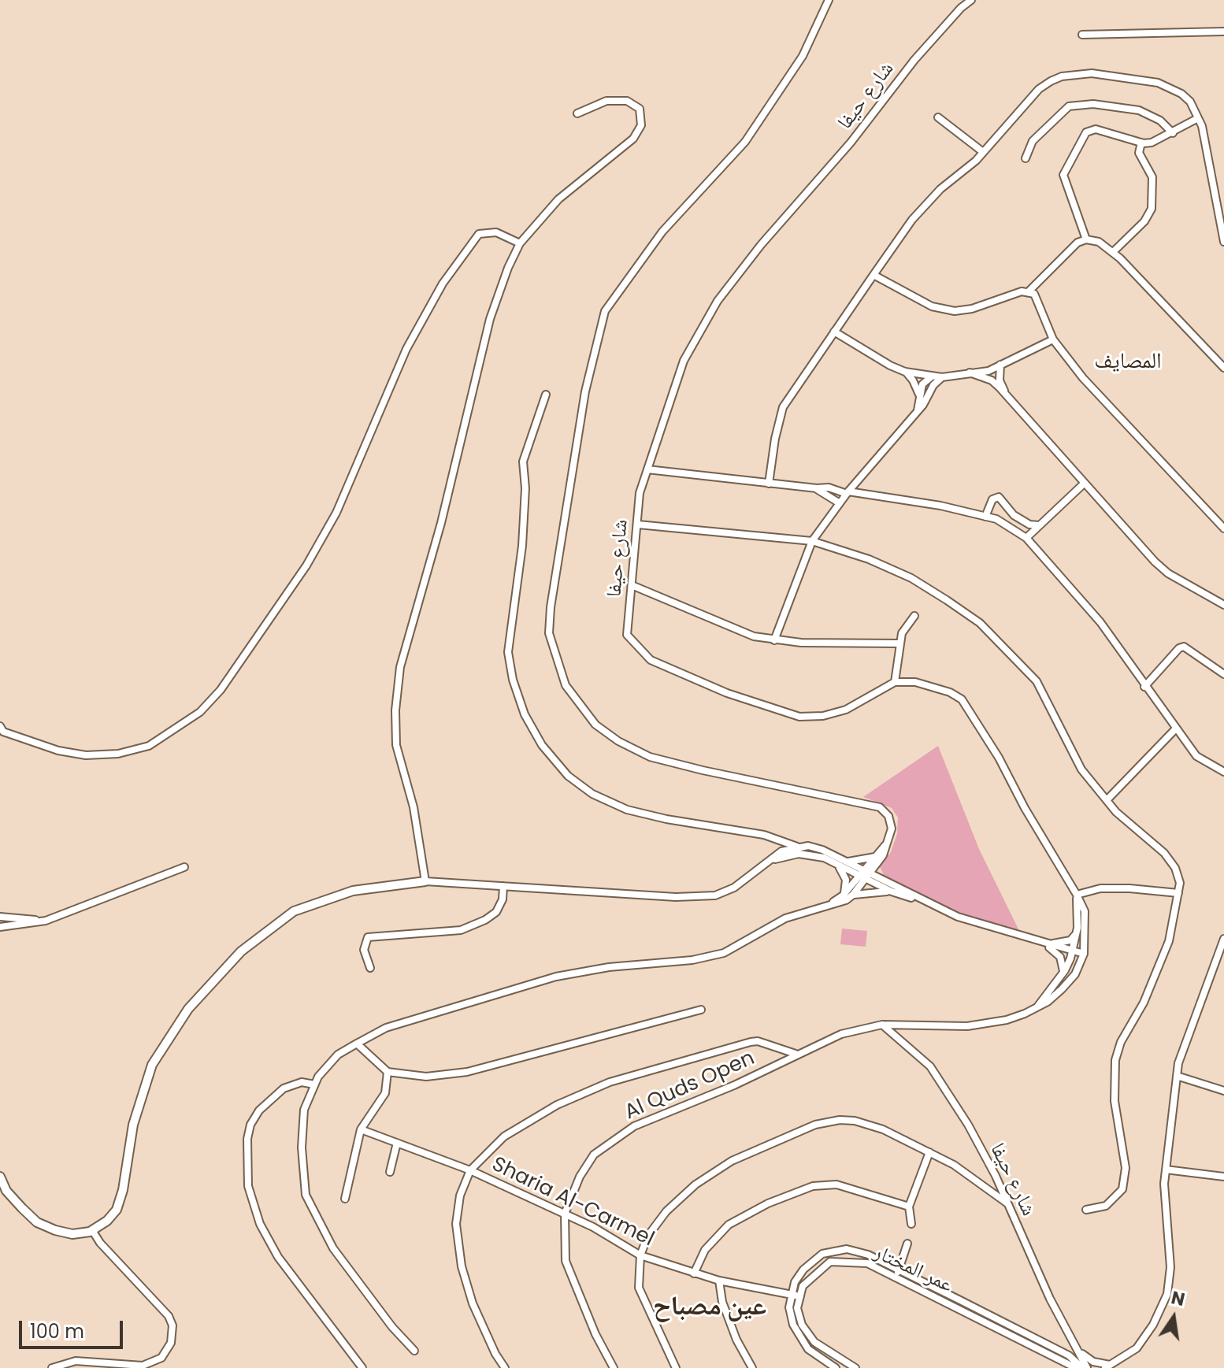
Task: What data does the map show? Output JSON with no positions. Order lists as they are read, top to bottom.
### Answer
{
  "streets": {
    "street": [
      "شارع حيفا",
      "Al Quds Open",
      "Sharia Al-Carmel",
      "عمر المختار"
    ]
  },
  "crossings": [
    ["شارع حيفا", "Al Quds Open"],
    ["Al Quds Open", "Sharia Al-Carmel"],
    ["Sharia Al-Carmel", "عمر المختار"]
  ],
  "districts": ["المصايف", "عين مصباح"],
  "scale_bar": "100 m",
  "north": "top"
}
